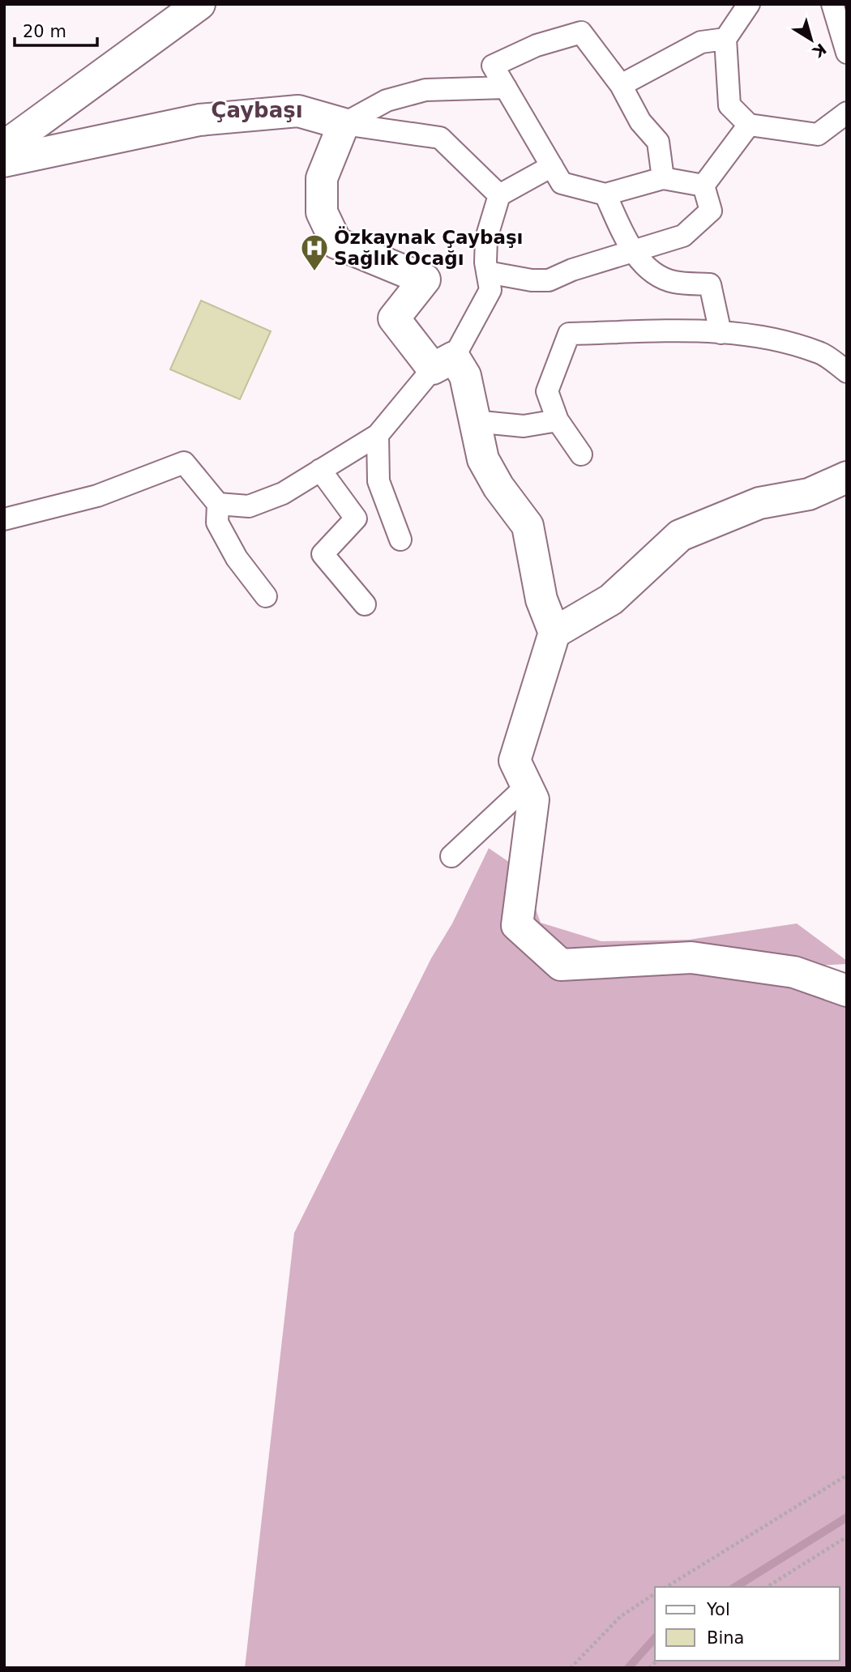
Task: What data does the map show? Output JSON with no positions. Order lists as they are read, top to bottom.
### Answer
{
  "districts": ["Çaybaşı"],
  "places": {
    "hospital": ["Özkaynak Çaybaşı Sağlık Ocağı"]
  },
  "legend": ["Yol", "Bina"],
  "scale_bar": "20 m",
  "north": "bottom right"
}
